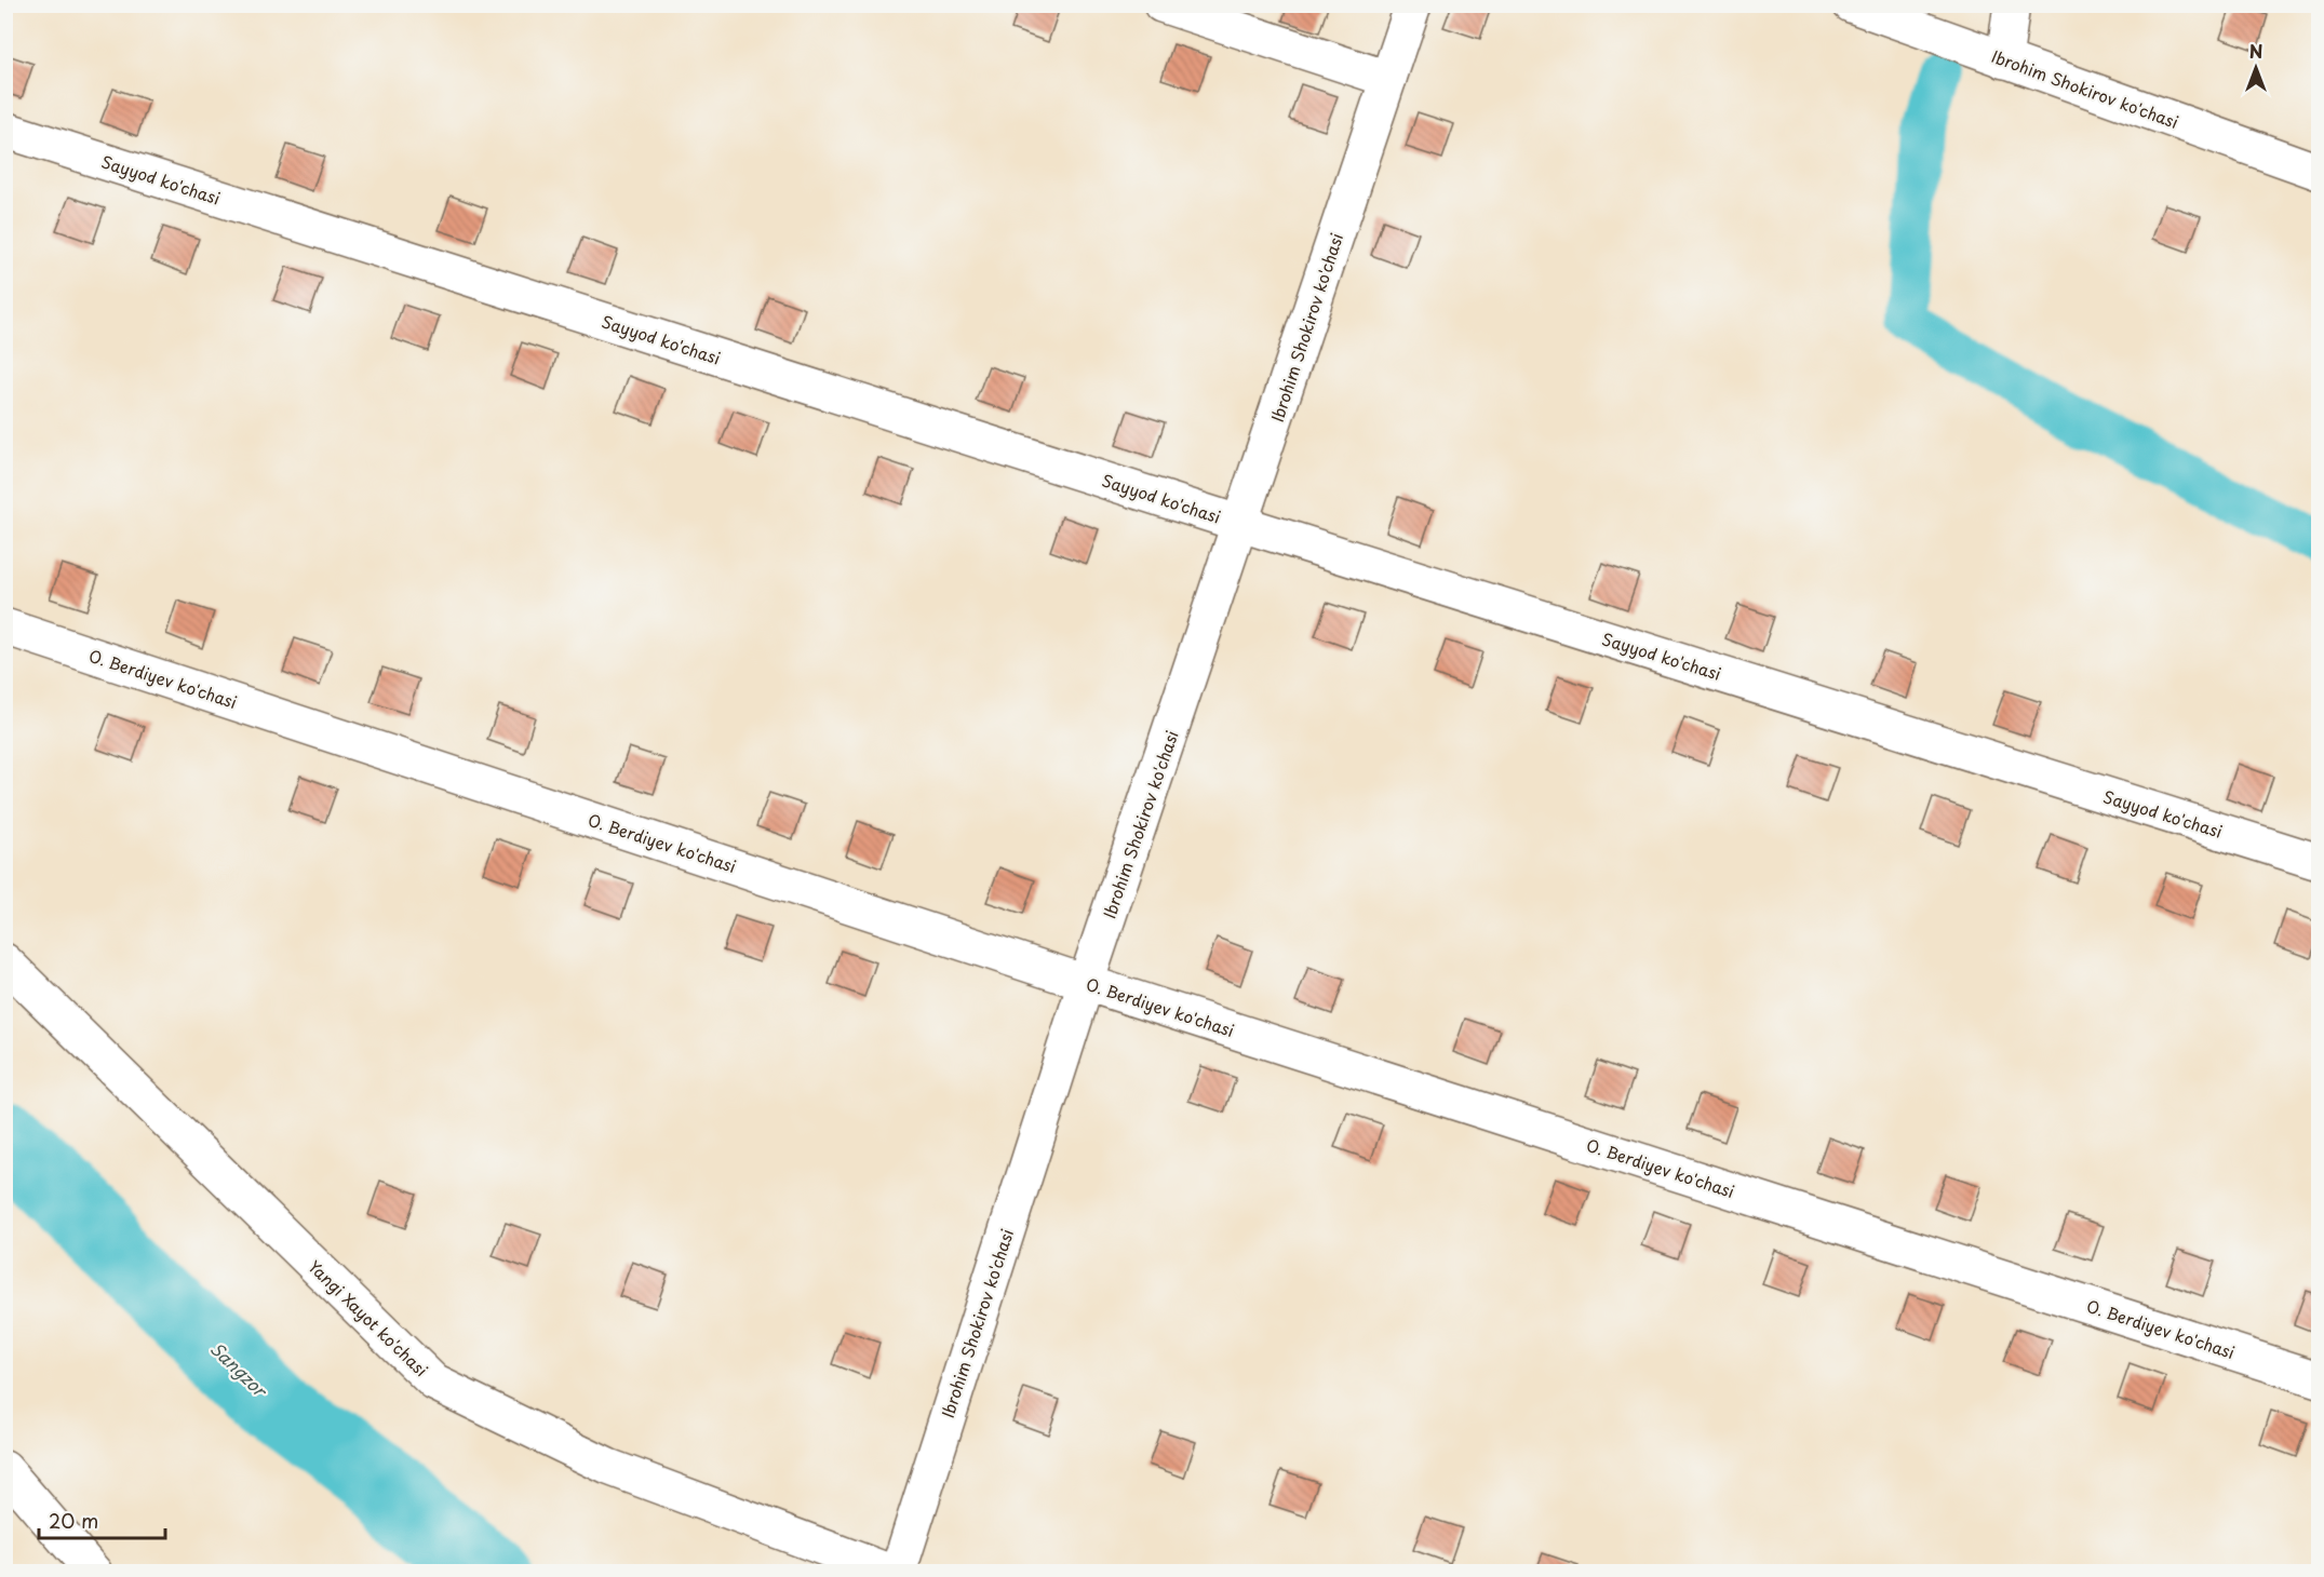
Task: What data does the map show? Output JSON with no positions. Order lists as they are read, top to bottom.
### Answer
{
  "streets": {
    "street": [
      "Ibrohim Shokirov ko'chasi",
      "Sayyod ko'chasi",
      "O. Berdiyev ko'chasi",
      "Yangi Xayot ko'chasi"
    ]
  },
  "crossings": [
    ["Ibrohim Shokirov ko'chasi", "Sayyod ko'chasi"],
    ["Ibrohim Shokirov ko'chasi", "O. Berdiyev ko'chasi"]
  ],
  "water": ["Sangzor"],
  "scale_bar": "20 m",
  "north": "top"
}
